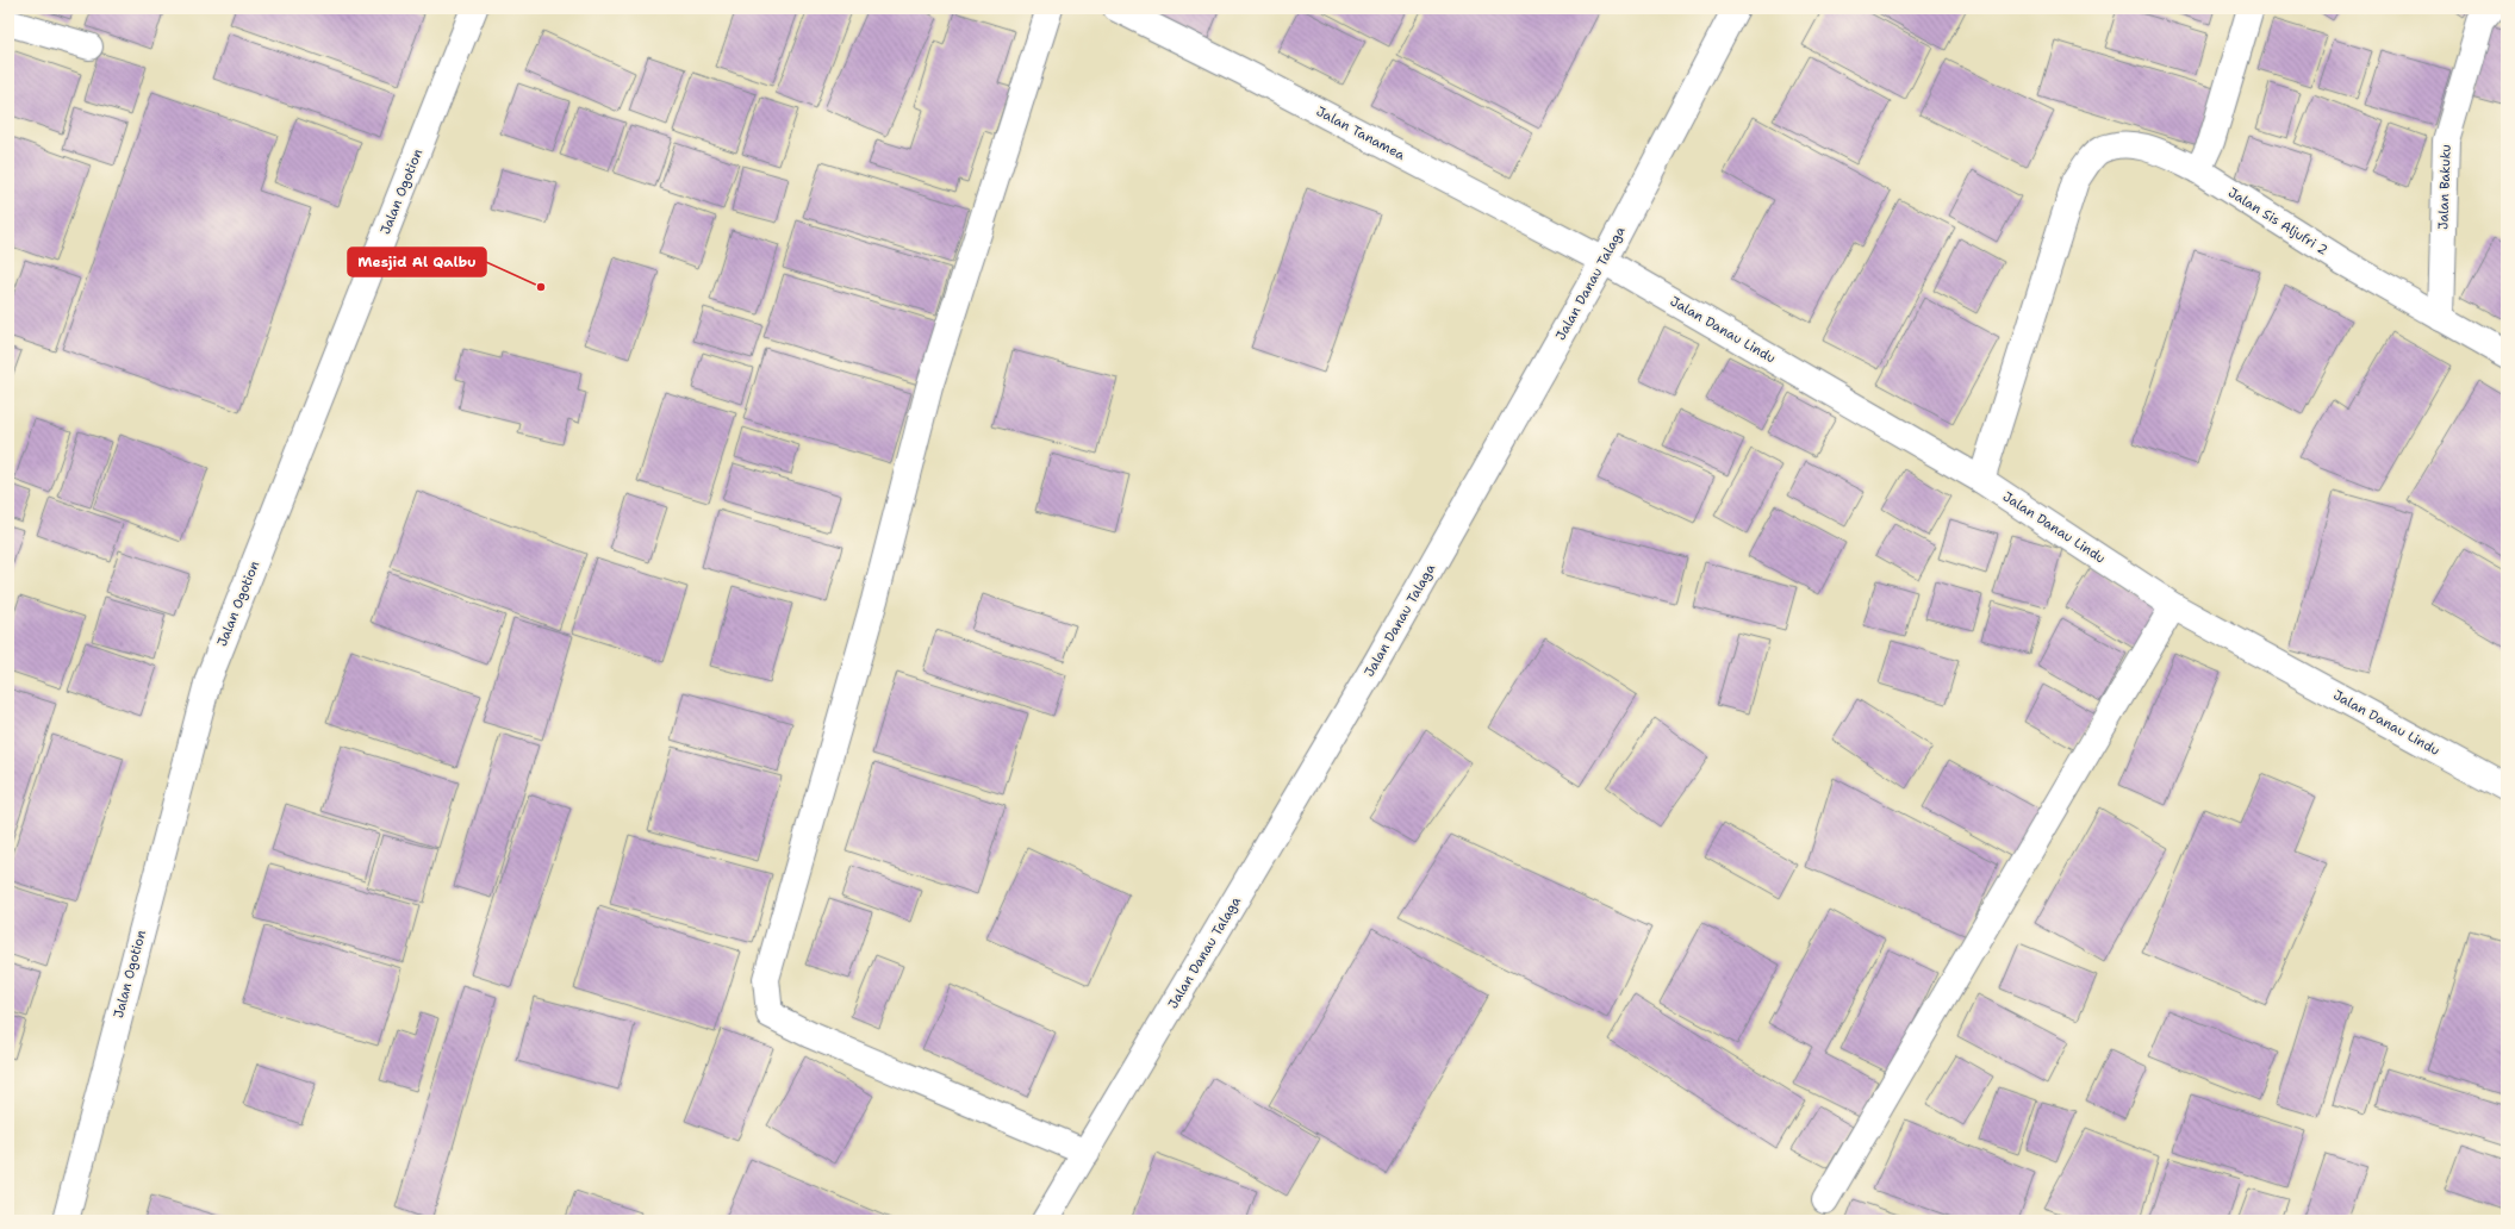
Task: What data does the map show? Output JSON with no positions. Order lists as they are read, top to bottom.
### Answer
{
  "streets": {
    "street": [
      "Jalan Tanamea",
      "Jalan Bakuku",
      "Jalan Ogotion",
      "Jalan Sis Aljufri 2",
      "Jalan Danau Talaga",
      "Jalan Danau Lindu"
    ]
  },
  "crossings": [
    ["Jalan Tanamea", "Jalan Danau Talaga"],
    ["Jalan Tanamea", "Jalan Danau Lindu"],
    ["Jalan Bakuku", "Jalan Sis Aljufri 2"],
    ["Jalan Sis Aljufri 2", "Jalan Danau Lindu"],
    ["Jalan Danau Talaga", "Jalan Danau Lindu"]
  ],
  "places": ["Mesjid Al Qalbu"]
}
